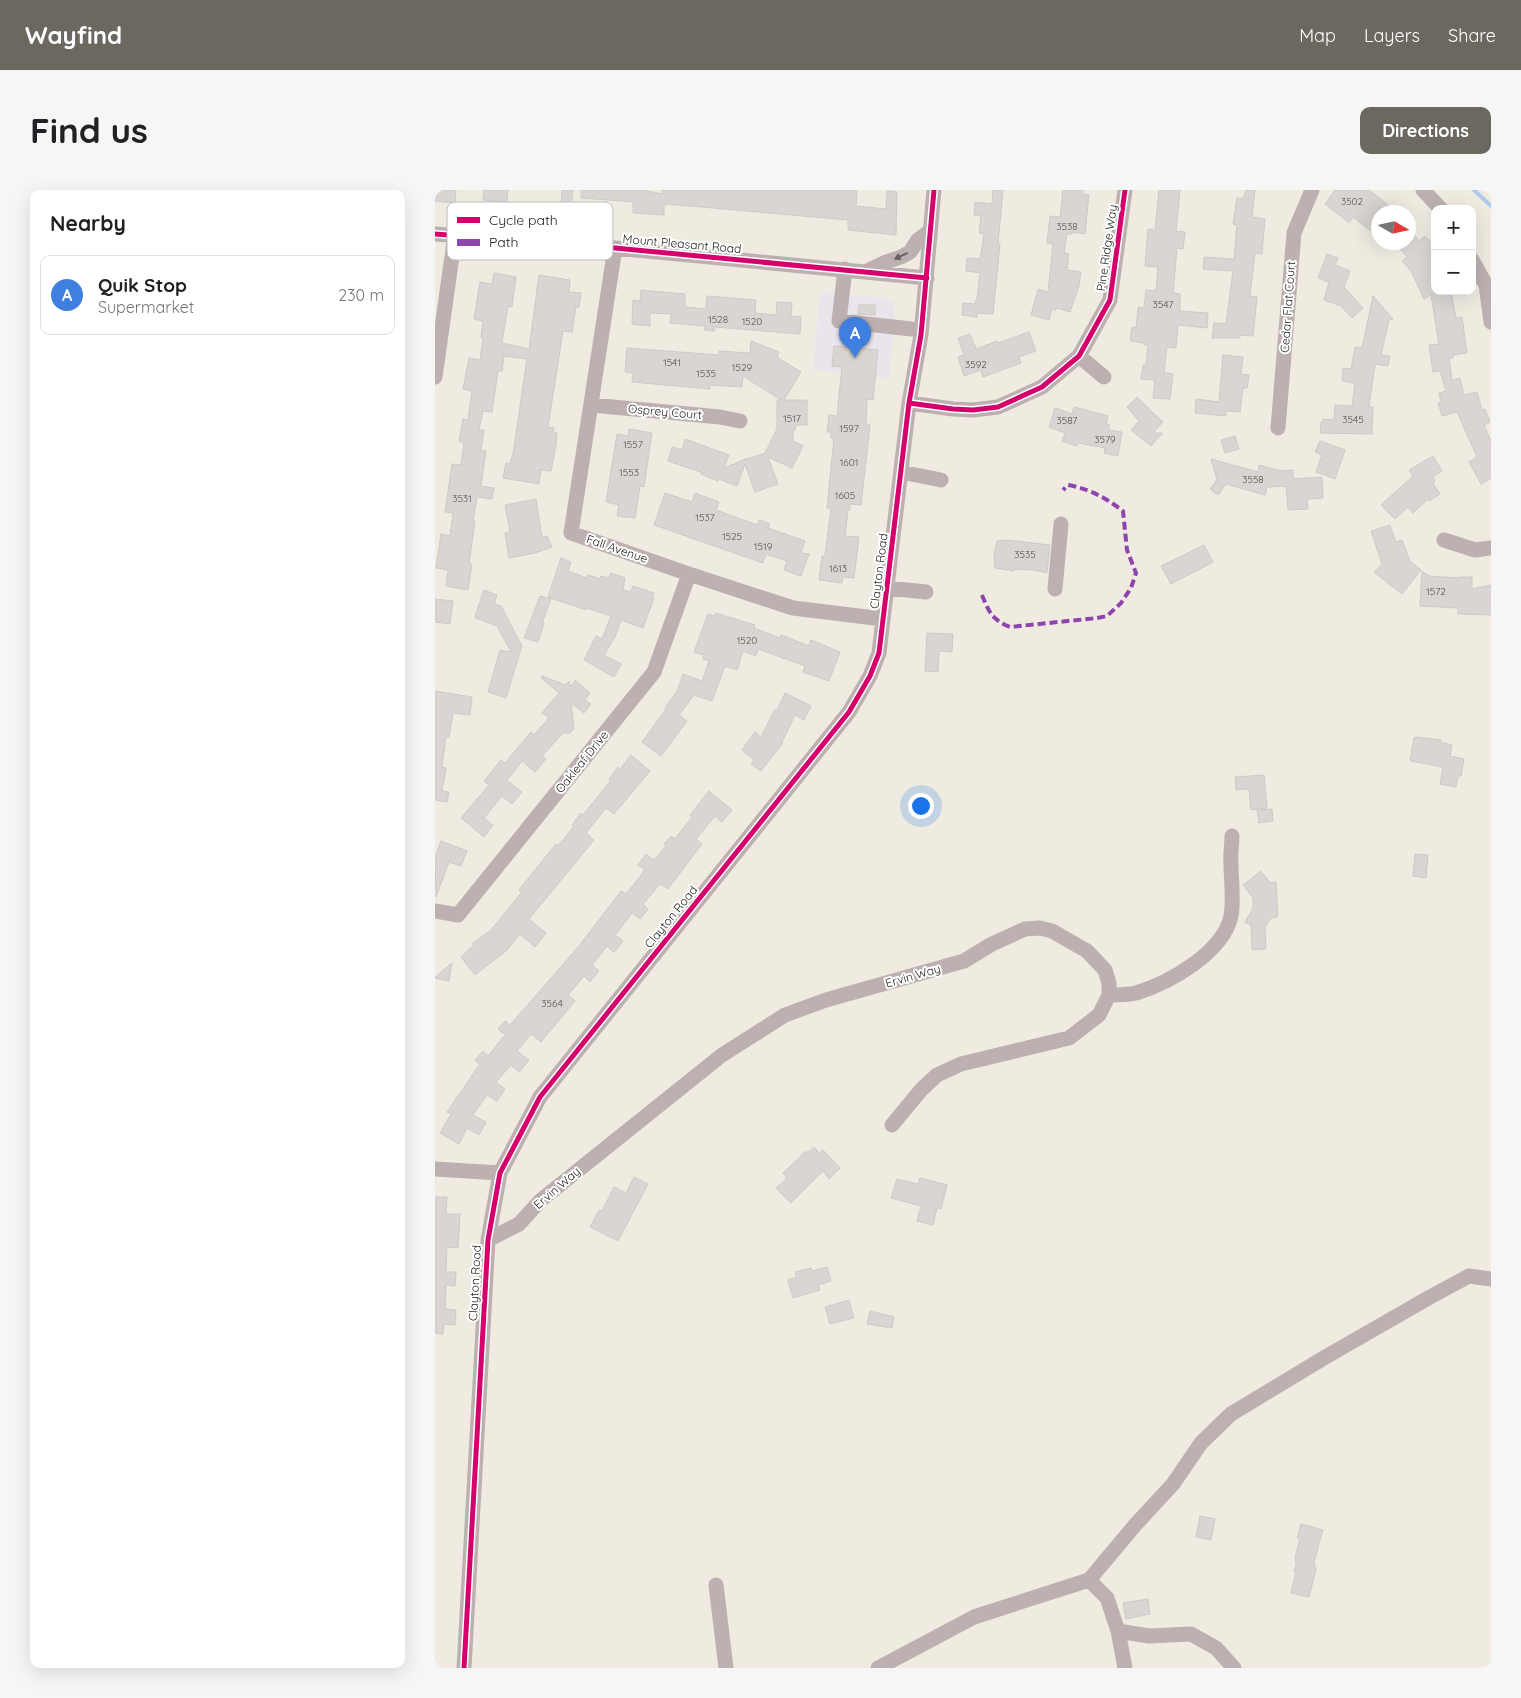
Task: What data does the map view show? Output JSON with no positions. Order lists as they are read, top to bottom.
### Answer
{
  "streets": {
    "street": [
      "Mount Pleasant Road",
      "Pine Ridge Way",
      "Cedar Flat Court",
      "Osprey Court",
      "Fall Avenue",
      "Clayton Road",
      "Oakleaf Drive",
      "Ervin Way"
    ]
  },
  "crossings": [
    ["Mount Pleasant Road", "Fall Avenue"],
    ["Mount Pleasant Road", "Clayton Road"],
    ["Pine Ridge Way", "Clayton Road"],
    ["Osprey Court", "Fall Avenue"],
    ["Fall Avenue", "Clayton Road"],
    ["Fall Avenue", "Oakleaf Drive"],
    ["Clayton Road", "Ervin Way"]
  ],
  "house_numbers": [
    "3502",
    "3538",
    "3547",
    "1528",
    "1520",
    "1541",
    "3592",
    "1529",
    "1535",
    "1517",
    "3545",
    "3587",
    "1597",
    "3579",
    "1557",
    "1601",
    "1553",
    "3558",
    "1605",
    "3531",
    "1537",
    "1525",
    "1519",
    "3535",
    "1613",
    "1572",
    "1520",
    "3564"
  ],
  "legend": ["Cycle path", "Path"],
  "north": "right",
  "page": {
    "header": "Wayfind",
    "nav": ["Map", "Layers", "Share"],
    "buttons": "Directions",
    "title": "Find us",
    "heading": "Nearby",
    "map_buttons": ["+", "−"],
    "list": [
      {
        "mark": "A",
        "name": "Quik Stop",
        "note": "Supermarket",
        "value": "230 m"
      }
    ],
    "pins": "A"
  }
}
